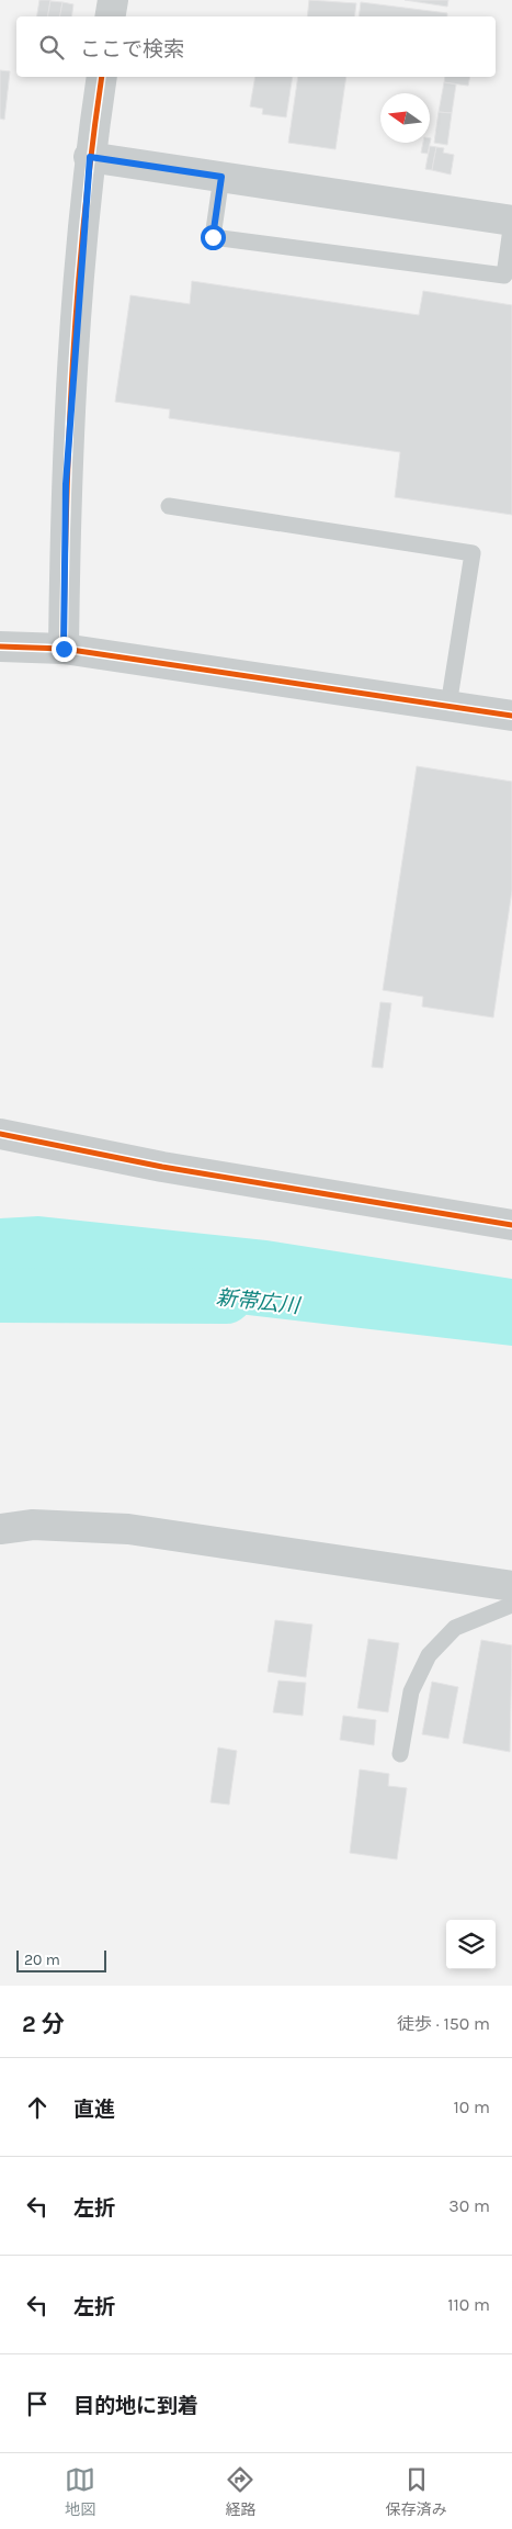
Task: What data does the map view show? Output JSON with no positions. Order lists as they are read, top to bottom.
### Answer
{
  "water": ["新帯広川"],
  "scale_bar": "20 m",
  "north": "left",
  "page": {
    "search": "ここで検索",
    "scale": "20 m",
    "heading": ["2 分", "徒歩 · 150 m"],
    "list": [
      ["直進", "10 m"],
      ["左折", "30 m"],
      ["左折", "110 m"],
      "目的地に到着"
    ],
    "nav": ["地図", "経路", "保存済み"]
  }
}
